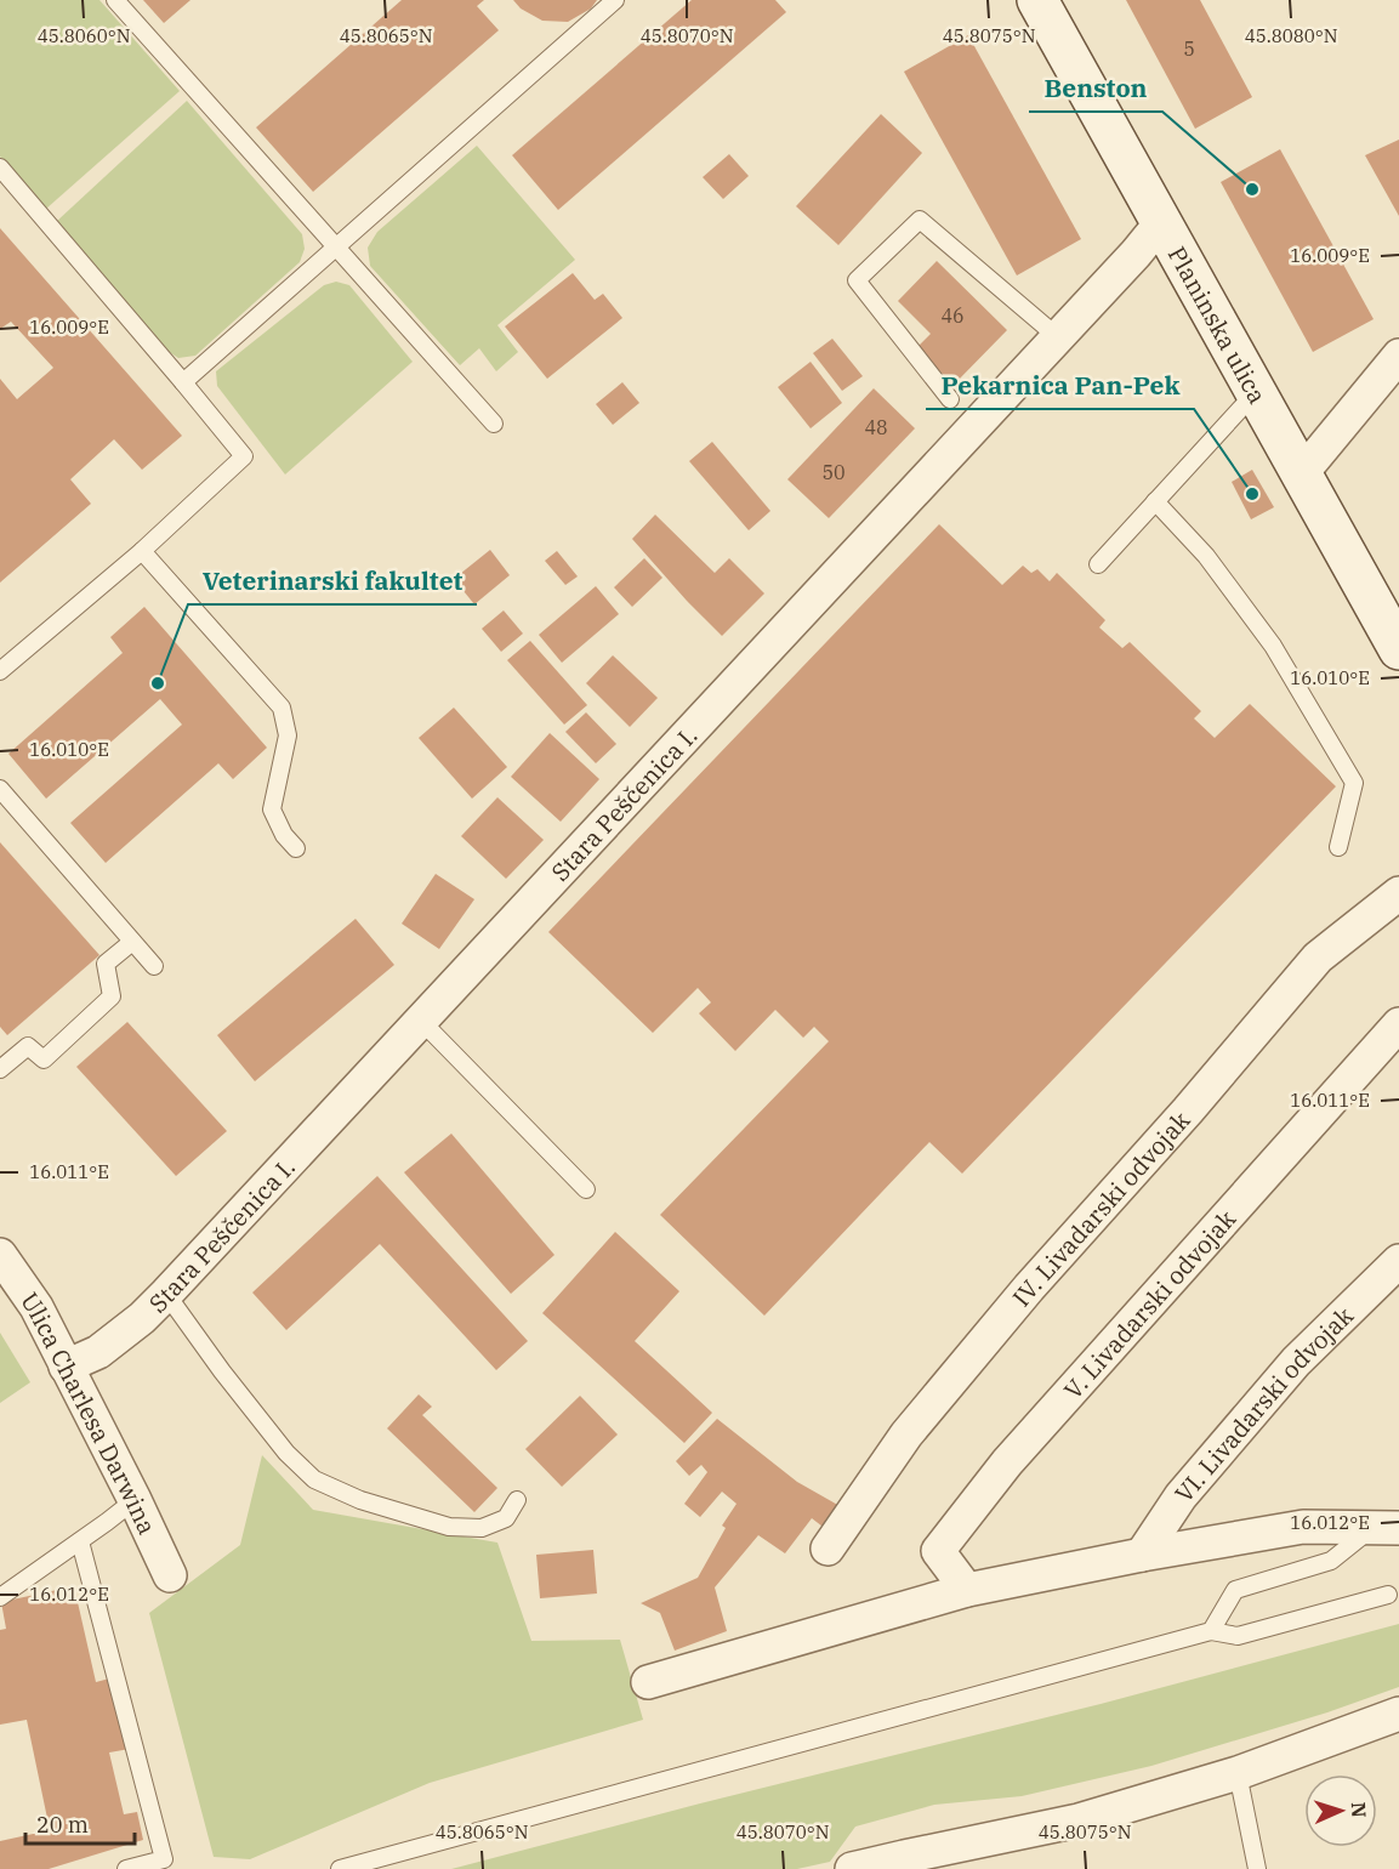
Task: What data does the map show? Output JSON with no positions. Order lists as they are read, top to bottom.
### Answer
{
  "streets": {
    "street": [
      "Planinska ulica",
      "Stara Peščenica I.",
      "IV. Livadarski odvojak",
      "V. Livadarski odvojak",
      "VI. Livadarski odvojak",
      "Ulica Charlesa Darwina"
    ]
  },
  "crossings": [
    ["Planinska ulica", "Stara Peščenica I."],
    ["Stara Peščenica I.", "Ulica Charlesa Darwina"]
  ],
  "places": ["Benston", "Pekarnica Pan-Pek", "Veterinarski fakultet"],
  "house_numbers": [
    "5",
    "46",
    "48",
    "50"
  ],
  "scale_bar": "20 m",
  "north": "right",
  "coordinates": [
    "45.8060°N",
    "45.8065°N",
    "45.8070°N",
    "45.8075°N",
    "45.8080°N",
    "16.009°E",
    "16.010°E",
    "16.011°E",
    "16.012°E"
  ]
}
